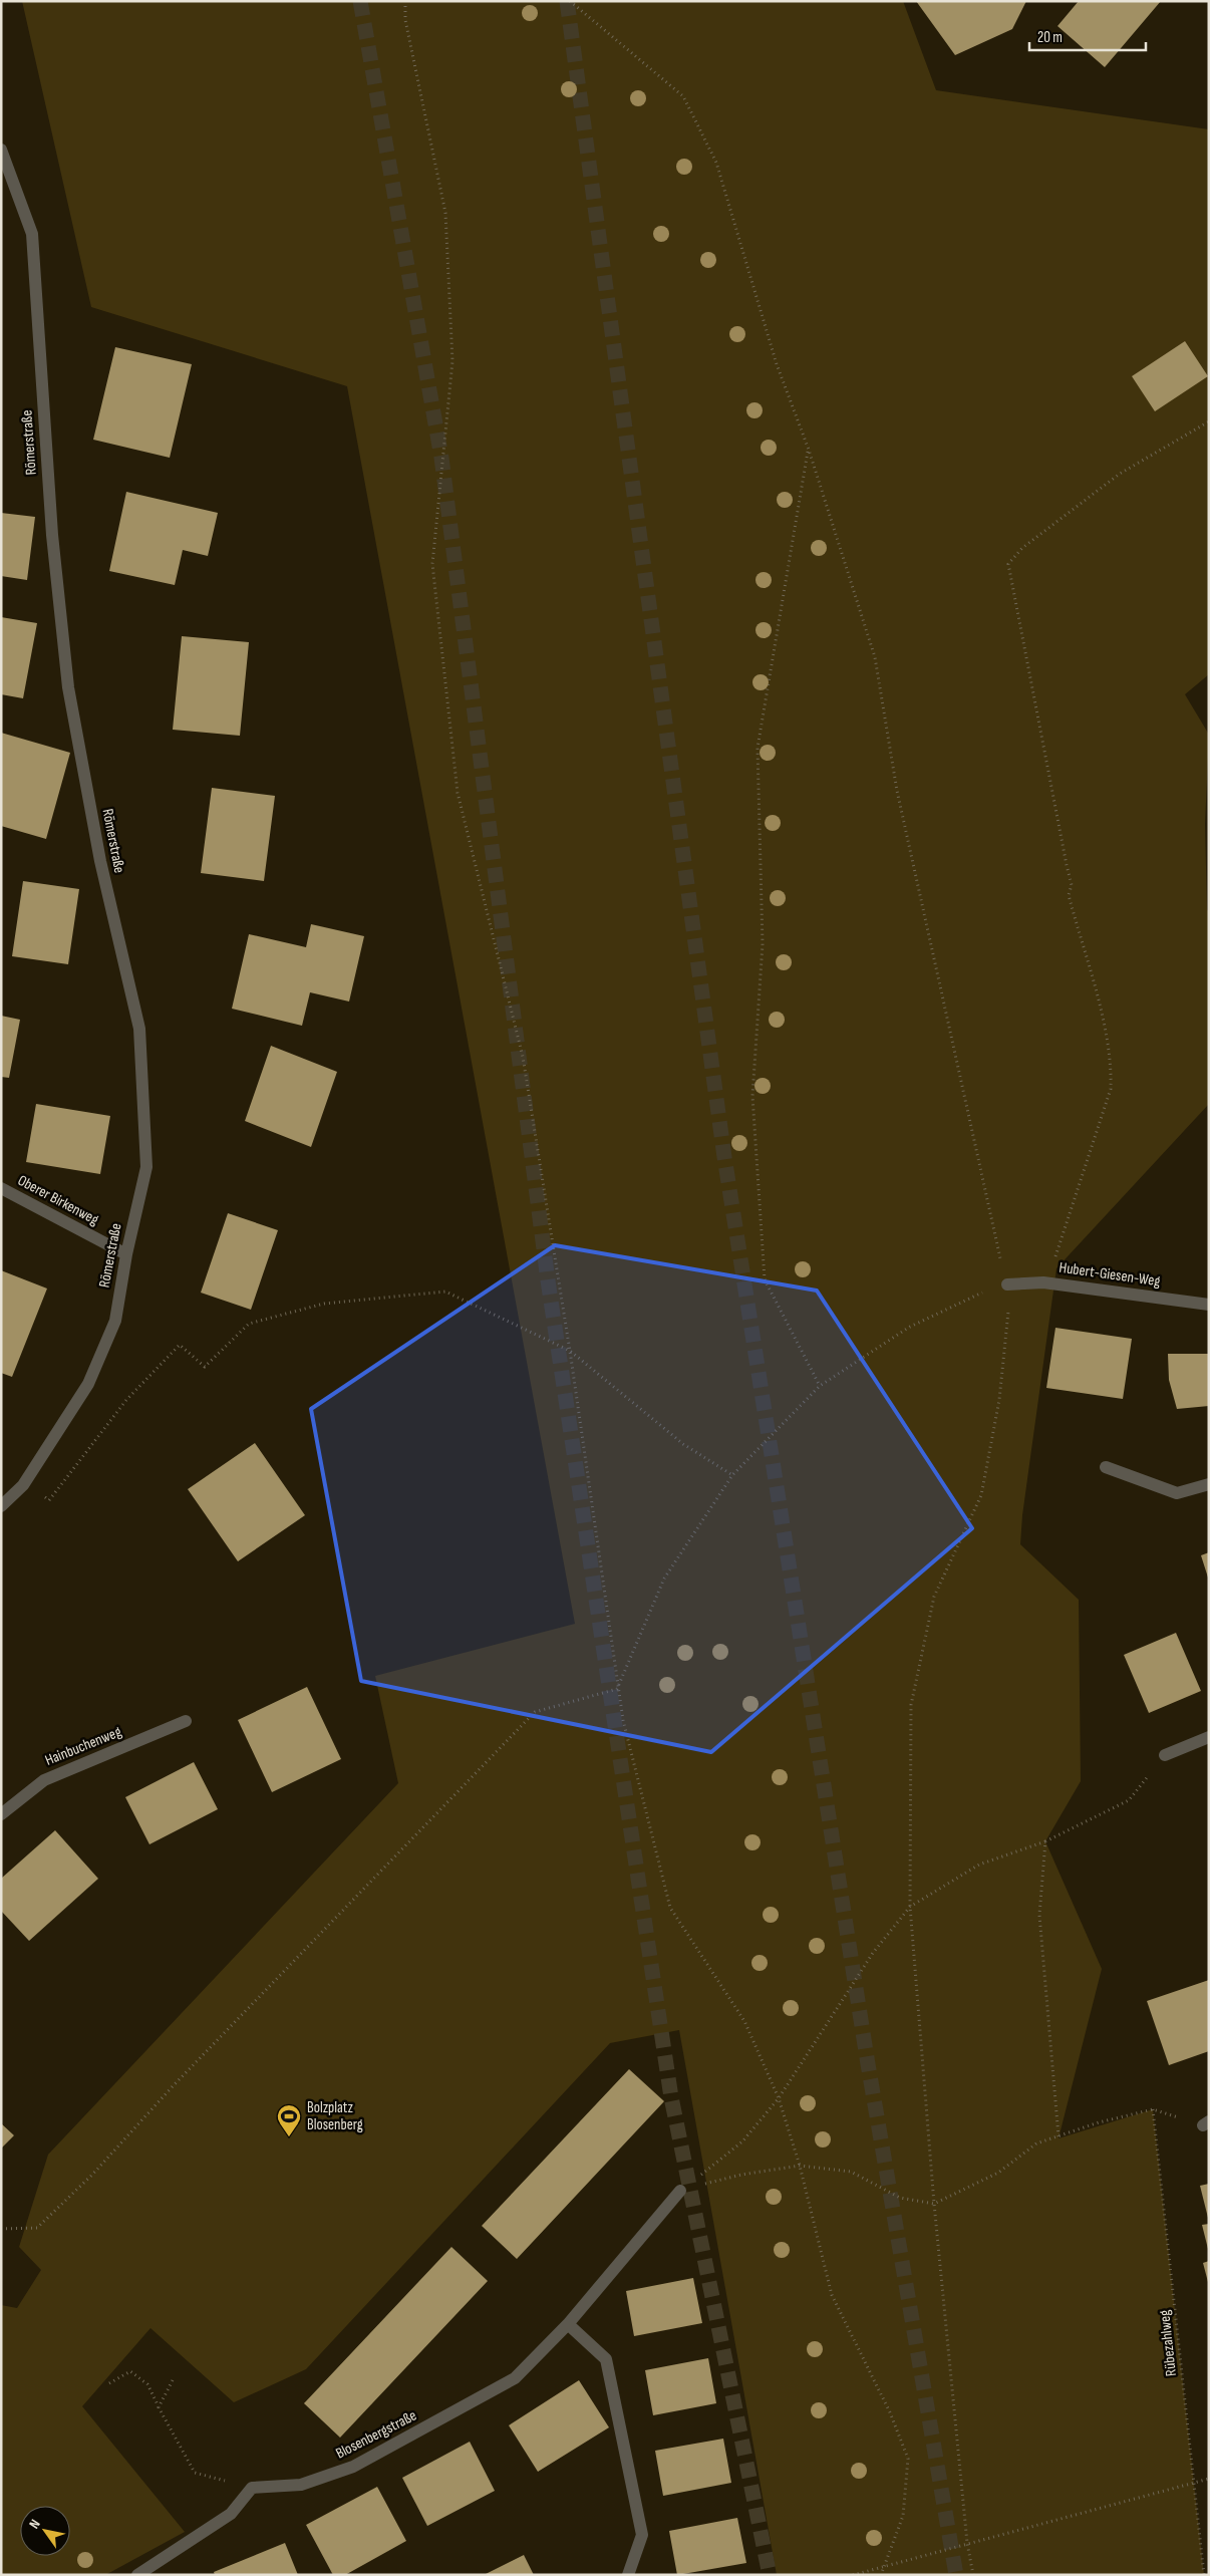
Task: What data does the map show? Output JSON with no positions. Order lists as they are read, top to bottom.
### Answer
{
  "streets": {
    "street": [
      "Römerstraße",
      "Oberer Birkenweg",
      "Hubert-Giesen-Weg",
      "Hainbuchenweg",
      "Blosenbergstraße"
    ],
    "path": ["Rübezahlweg"]
  },
  "crossings": [
    ["Römerstraße", "Oberer Birkenweg"]
  ],
  "places": {
    "sports": ["Bolzplatz Blosenberg"]
  },
  "scale_bar": "20 m",
  "north": "top left"
}
